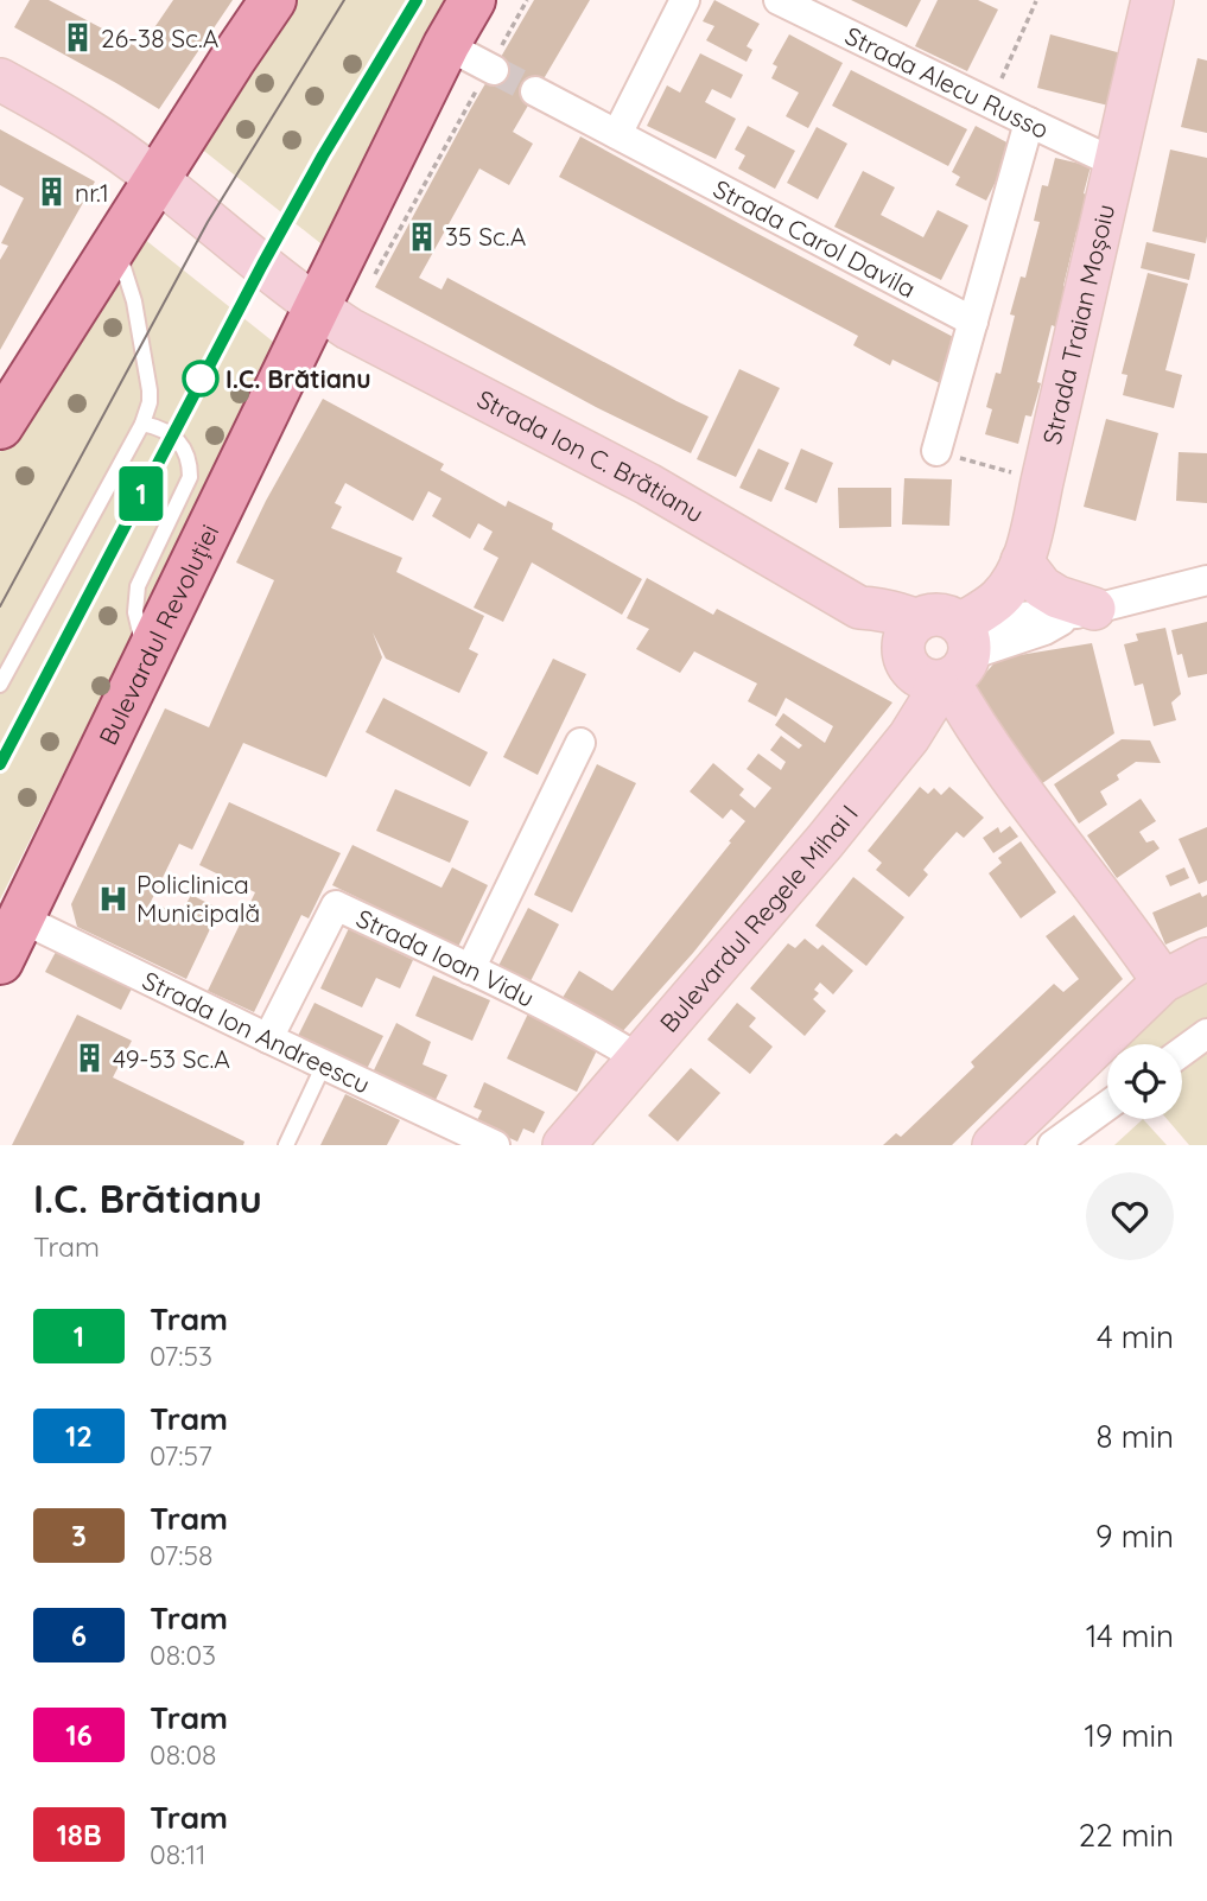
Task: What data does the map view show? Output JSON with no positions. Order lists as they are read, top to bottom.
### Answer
{
  "streets": {
    "main road": ["Bulevardul Revoluției"],
    "street": [
      "Strada Alecu Russo",
      "Strada Carol Davila",
      "Strada Traian Moșoiu",
      "Strada Ion C. Brătianu",
      "Bulevardul Regele Mihai I",
      "Strada Ioan Vidu",
      "Strada Ion Andreescu"
    ]
  },
  "crossings": [
    ["Strada Alecu Russo", "Strada Traian Moșoiu"],
    ["Strada Traian Moșoiu", "Bulevardul Regele Mihai I"],
    ["Strada Ion C. Brătianu", "Bulevardul Revoluției"],
    ["Bulevardul Revoluției", "Strada Ion Andreescu"],
    ["Bulevardul Regele Mihai I", "Strada Ioan Vidu"],
    ["Strada Ioan Vidu", "Strada Ion Andreescu"]
  ],
  "places": {
    "building": [
      "26-38 Sc.A",
      "nr.1",
      "35 Sc.A",
      "49-53 Sc.A"
    ],
    "other": ["I.C. Brătianu"],
    "hospital": ["Policlinica Municipală"]
  },
  "lines": ["tram line 1"],
  "page": {
    "on_map": "1",
    "heading": ["I.C. Brătianu", "Tram"],
    "list": [
      {
        "mark": "1",
        "name": "Tram",
        "note": "07:53",
        "value": "4 min"
      },
      {
        "mark": "12",
        "name": "Tram",
        "note": "07:57",
        "value": "8 min"
      },
      {
        "mark": "3",
        "name": "Tram",
        "note": "07:58",
        "value": "9 min"
      },
      {
        "mark": "6",
        "name": "Tram",
        "note": "08:03",
        "value": "14 min"
      },
      {
        "mark": "16",
        "name": "Tram",
        "note": "08:08",
        "value": "19 min"
      },
      {
        "mark": "18B",
        "name": "Tram",
        "note": "08:11",
        "value": "22 min"
      }
    ]
  }
}
